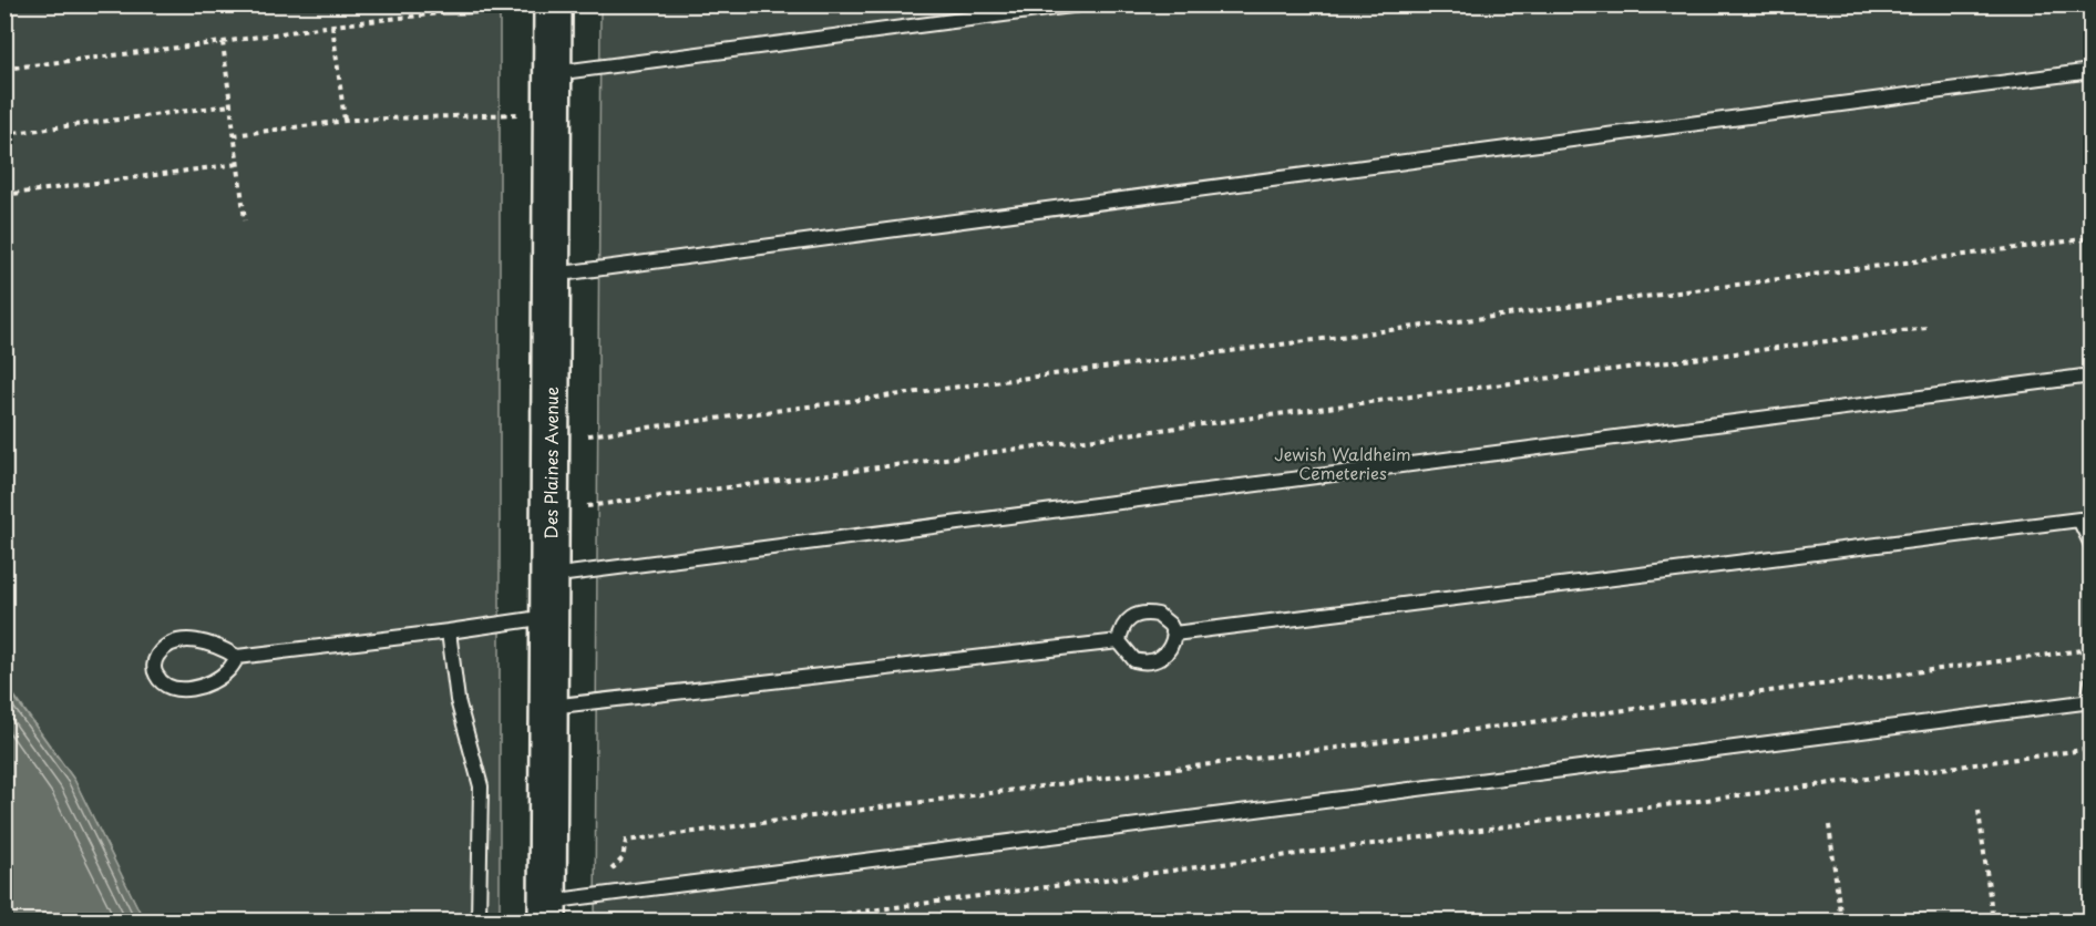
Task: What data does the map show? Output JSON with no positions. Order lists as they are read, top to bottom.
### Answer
{
  "streets": {
    "main road": ["Des Plaines Avenue"]
  },
  "parks": ["Jewish Waldheim Cemeteries"]
}
